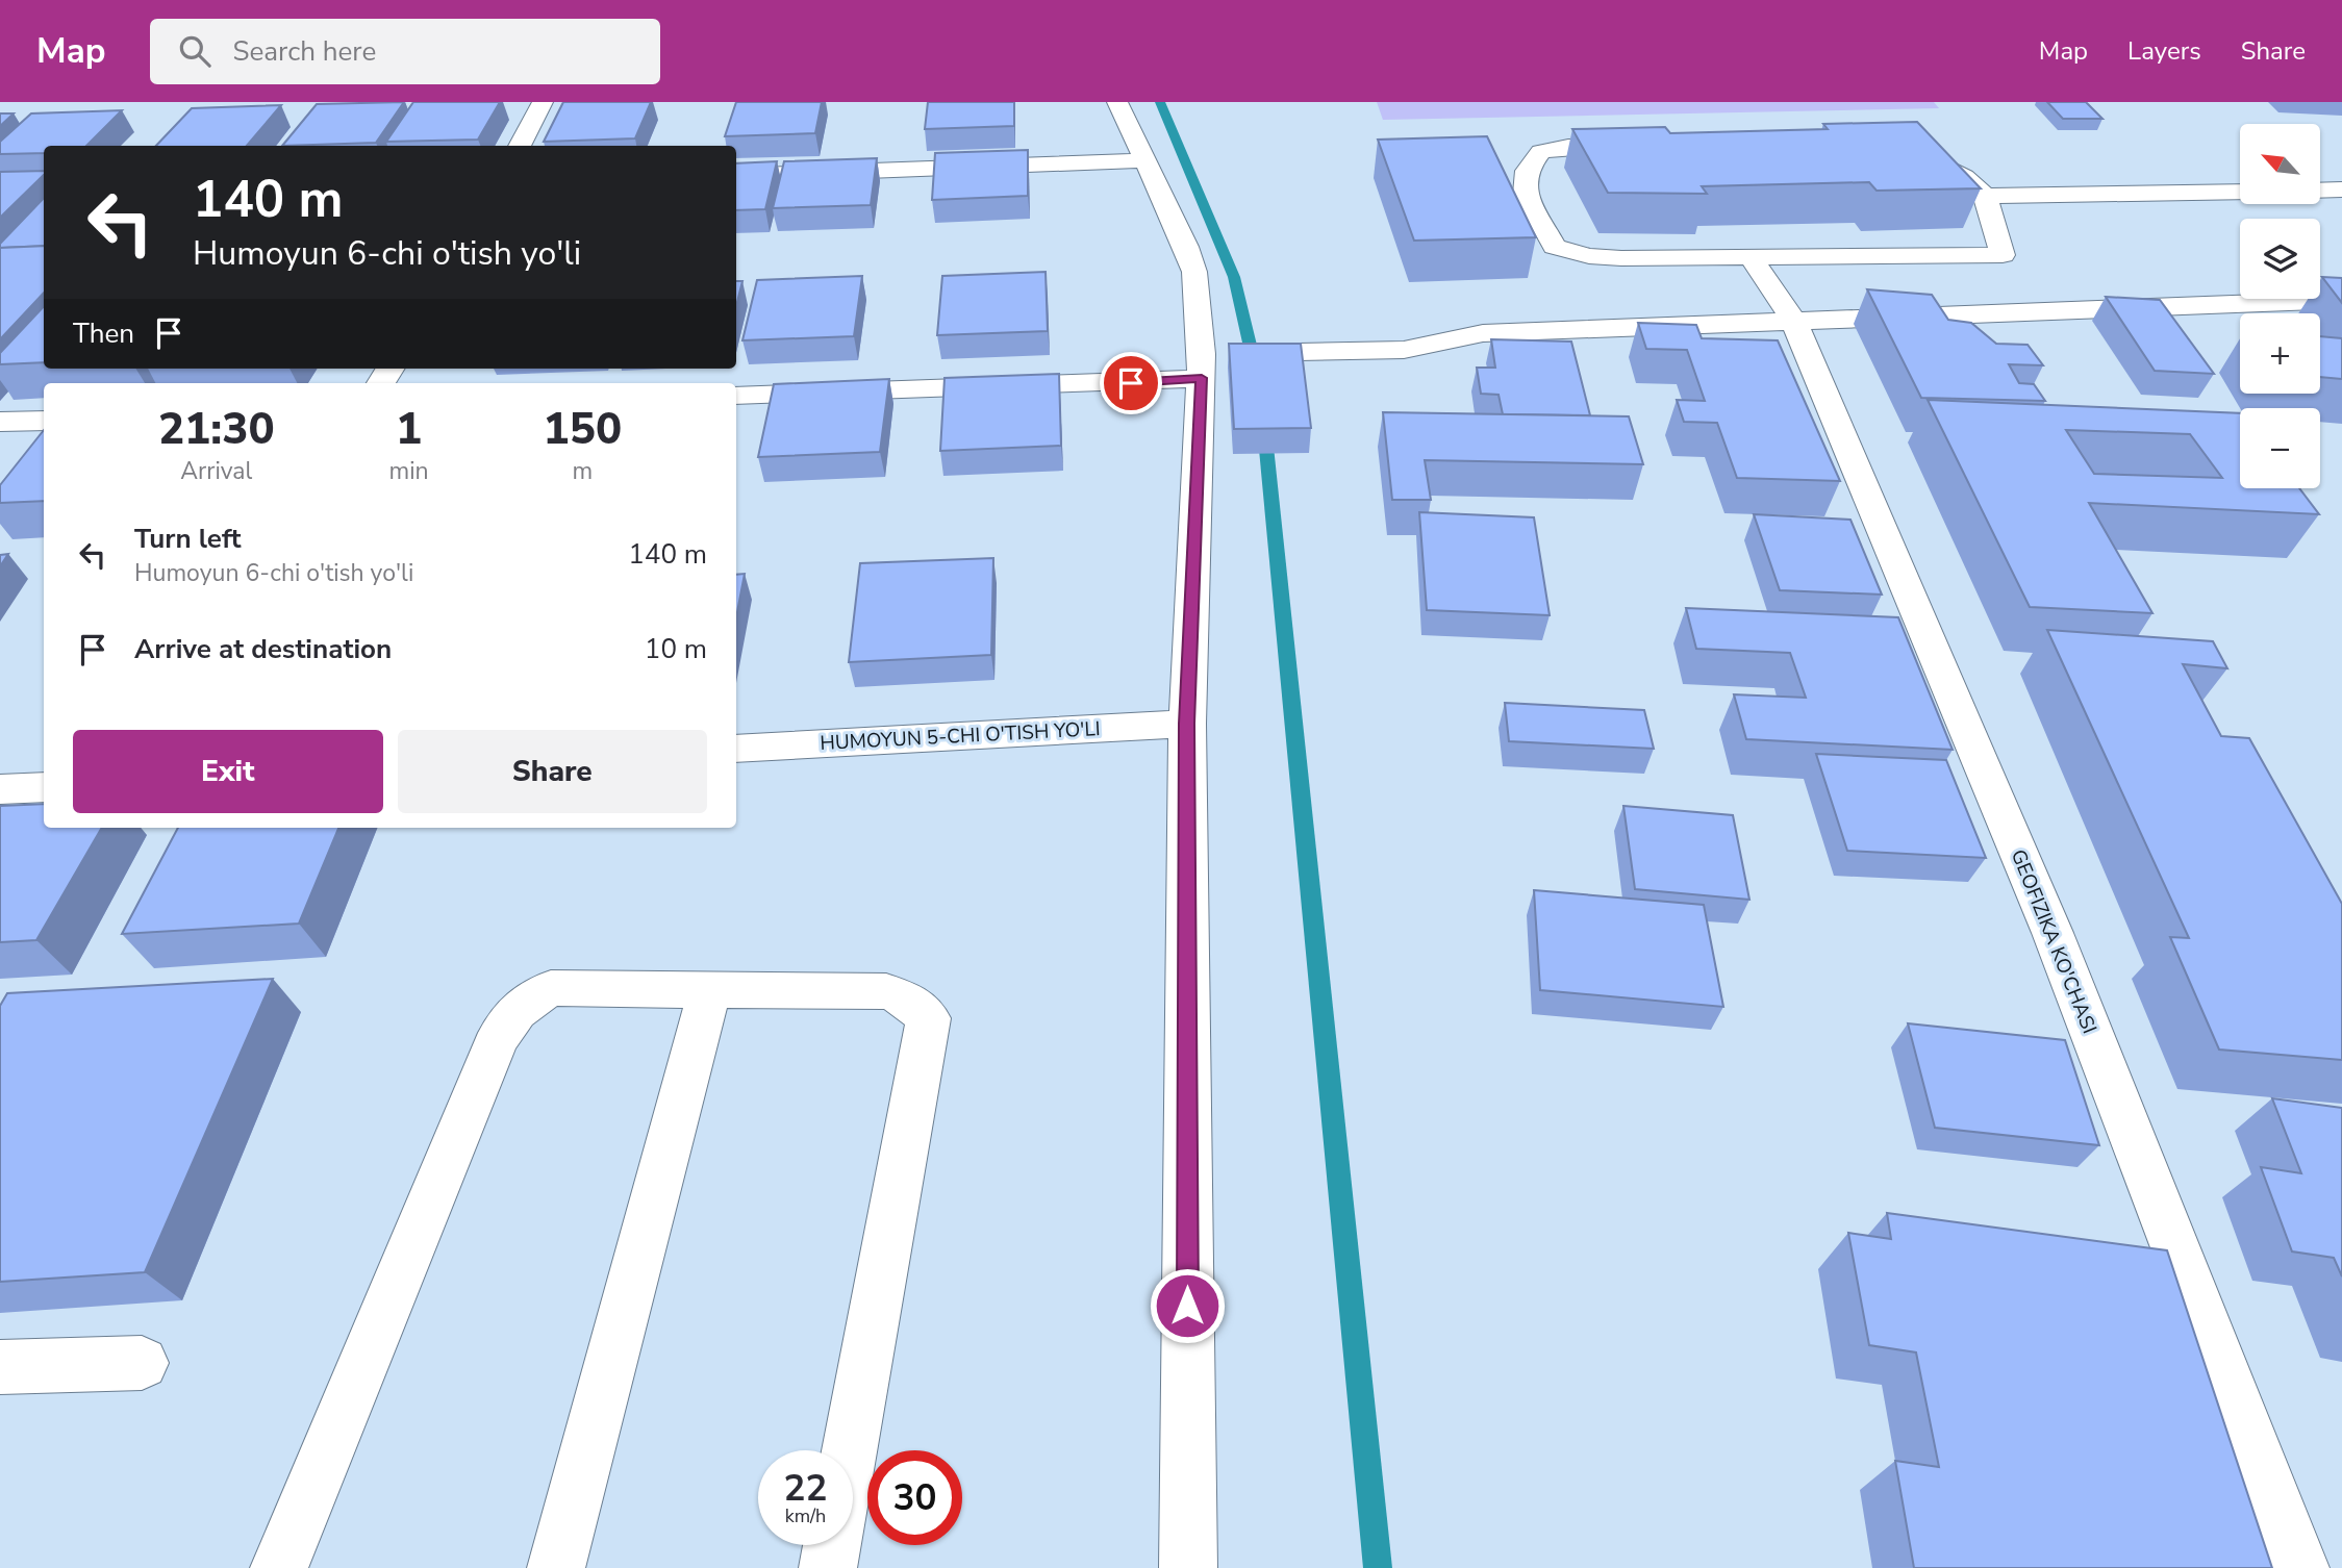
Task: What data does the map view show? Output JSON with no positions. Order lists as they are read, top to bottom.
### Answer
{
  "streets": {
    "street": ["HUMOYUN 5-CHI O'TISH YO'LI", "GEOFIZIKA KO'CHASI"]
  },
  "north": "top left",
  "page": {
    "header": "Map",
    "search": "Search here",
    "nav": ["Map", "Layers", "Share"],
    "map_buttons": ["+", "−"],
    "turn": ["140 m", "Humoyun 6-chi o'tish yo'li"],
    "then": "Then",
    "eta": [
      "21:30",
      "Arrival",
      "1",
      "min",
      "150",
      "m"
    ],
    "list": [
      {
        "name": "Turn left",
        "note": "Humoyun 6-chi o'tish yo'li",
        "value": "140 m"
      },
      {
        "name": "Arrive at destination",
        "value": "10 m"
      }
    ],
    "buttons": ["Exit", "Share"],
    "speed": "22 km/h",
    "limit": "30"
  }
}
